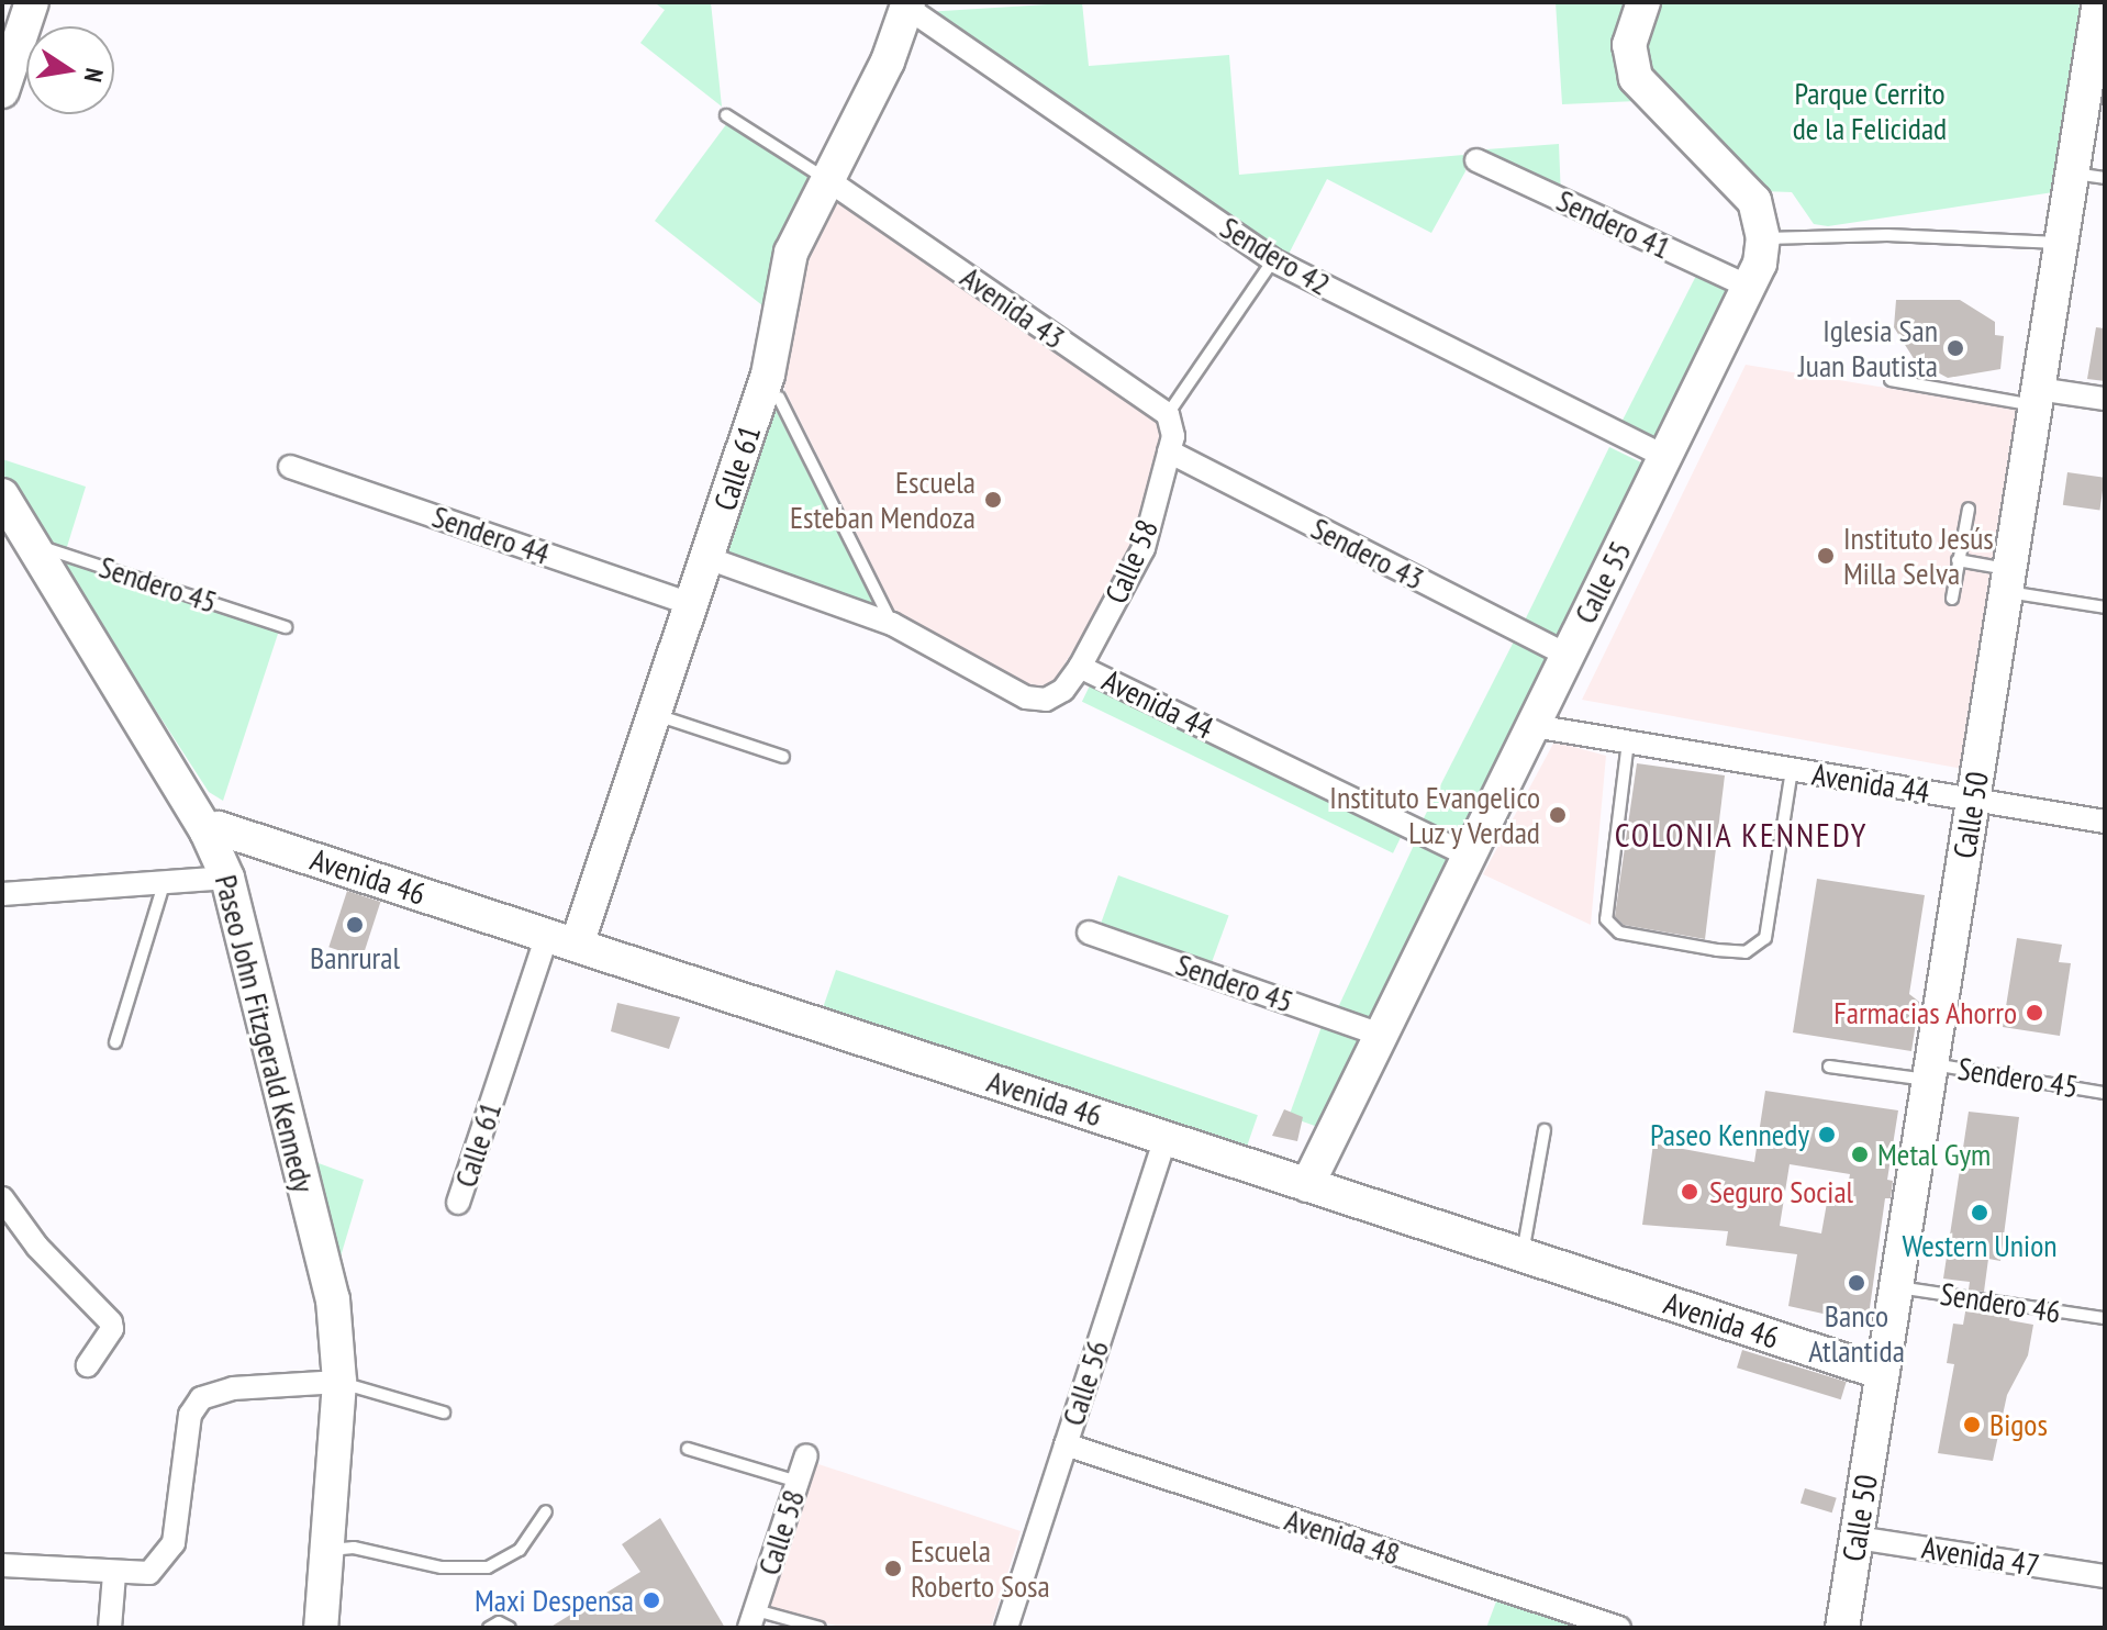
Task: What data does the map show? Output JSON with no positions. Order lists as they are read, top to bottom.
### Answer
{
  "streets": {
    "street": [
      "Sendero 41",
      "Sendero 42",
      "Avenida 43",
      "Calle 61",
      "Sendero 44",
      "Sendero 43",
      "Calle 58",
      "Calle 55",
      "Sendero 45",
      "Avenida 44",
      "Calle 50",
      "Avenida 46",
      "Paseo John Fitzgerald Kennedy",
      "Calle 56",
      "Avenida 48",
      "Avenida 47"
    ],
    "lane": ["Sendero 46"]
  },
  "crossings": [
    ["Sendero 41", "Calle 55"],
    ["Sendero 42", "Calle 61"],
    ["Sendero 42", "Calle 55"],
    ["Avenida 43", "Calle 61"],
    ["Calle 61", "Sendero 44"],
    ["Calle 61", "Avenida 44"],
    ["Calle 61", "Avenida 46"],
    ["Sendero 43", "Calle 58"],
    ["Sendero 43", "Calle 55"],
    ["Calle 58", "Avenida 44"],
    ["Calle 55", "Sendero 45"],
    ["Calle 55", "Avenida 44"],
    ["Calle 55", "Avenida 46"],
    ["Sendero 45", "Calle 50"],
    ["Sendero 45", "Paseo John Fitzgerald Kennedy"],
    ["Avenida 44", "Calle 50"],
    ["Calle 50", "Avenida 46"],
    ["Calle 50", "Sendero 46"],
    ["Calle 50", "Avenida 47"],
    ["Avenida 46", "Paseo John Fitzgerald Kennedy"],
    ["Avenida 46", "Calle 56"],
    ["Calle 56", "Avenida 48"]
  ],
  "districts": ["COLONIA KENNEDY"],
  "parks": ["Parque Cerrito de la Felicidad"],
  "places": [
    "Iglesia San Juan Bautista",
    "Escuela Esteban Mendoza",
    "Instituto Jesús Milla Selva",
    "Instituto Evangelico Luz y Verdad",
    "Banrural",
    "Farmacias Ahorro",
    "Paseo Kennedy",
    "Metal Gym",
    "Seguro Social",
    "Western Union",
    "Banco Atlantida",
    "Bigos",
    "Escuela Roberto Sosa",
    "Maxi Despensa"
  ],
  "north": "right"
}
